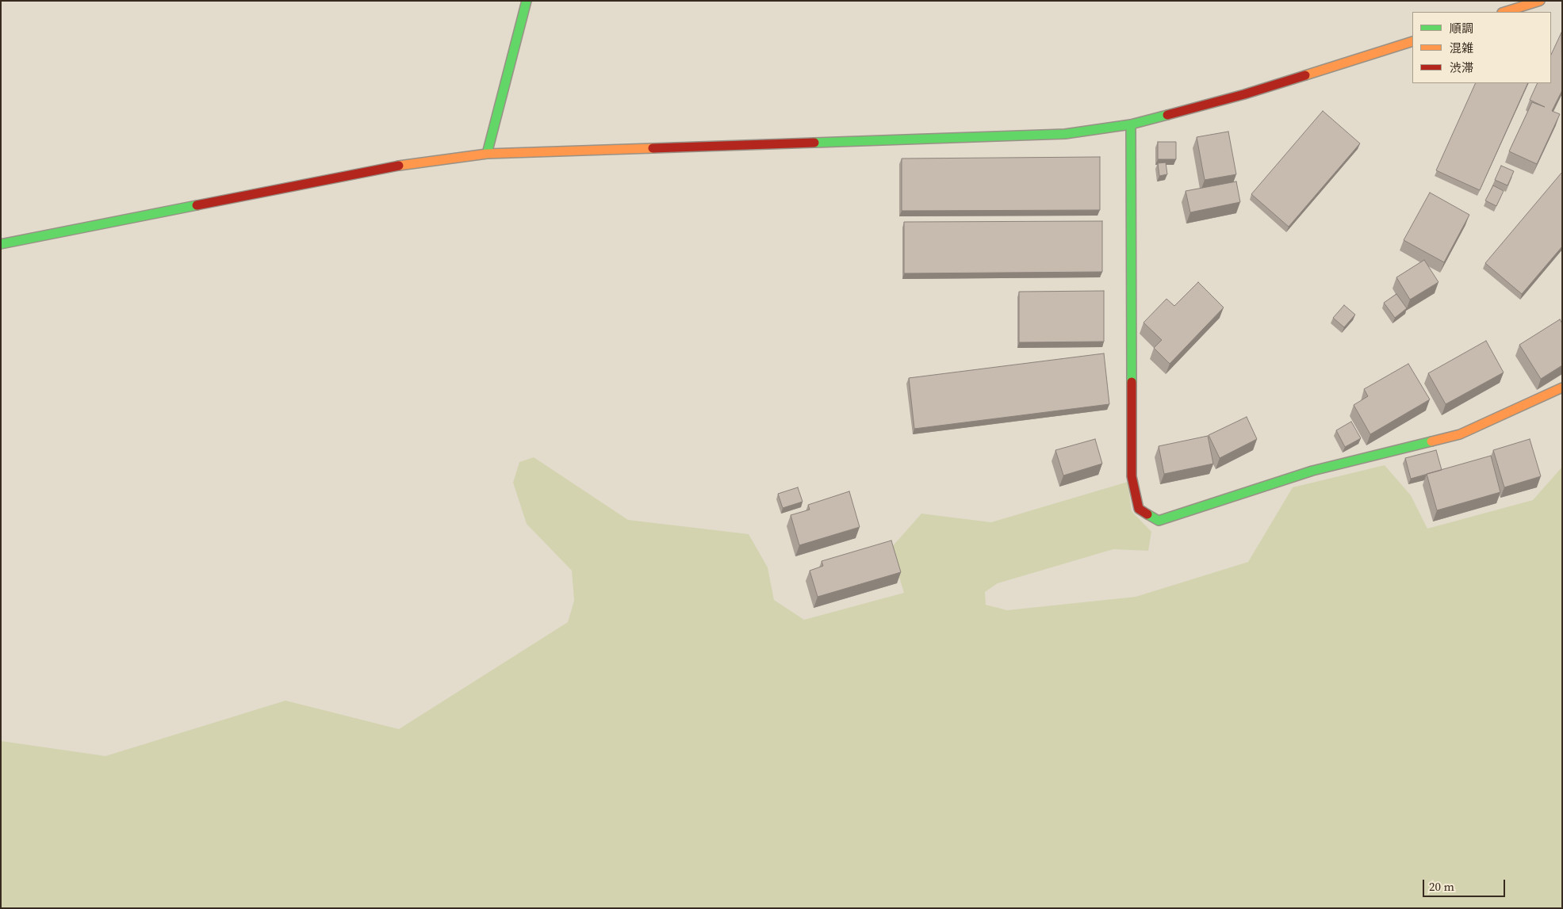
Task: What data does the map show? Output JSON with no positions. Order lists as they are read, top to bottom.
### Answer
{
  "legend": ["順調", "混雑", "渋滞"],
  "scale_bar": "20 m"
}
